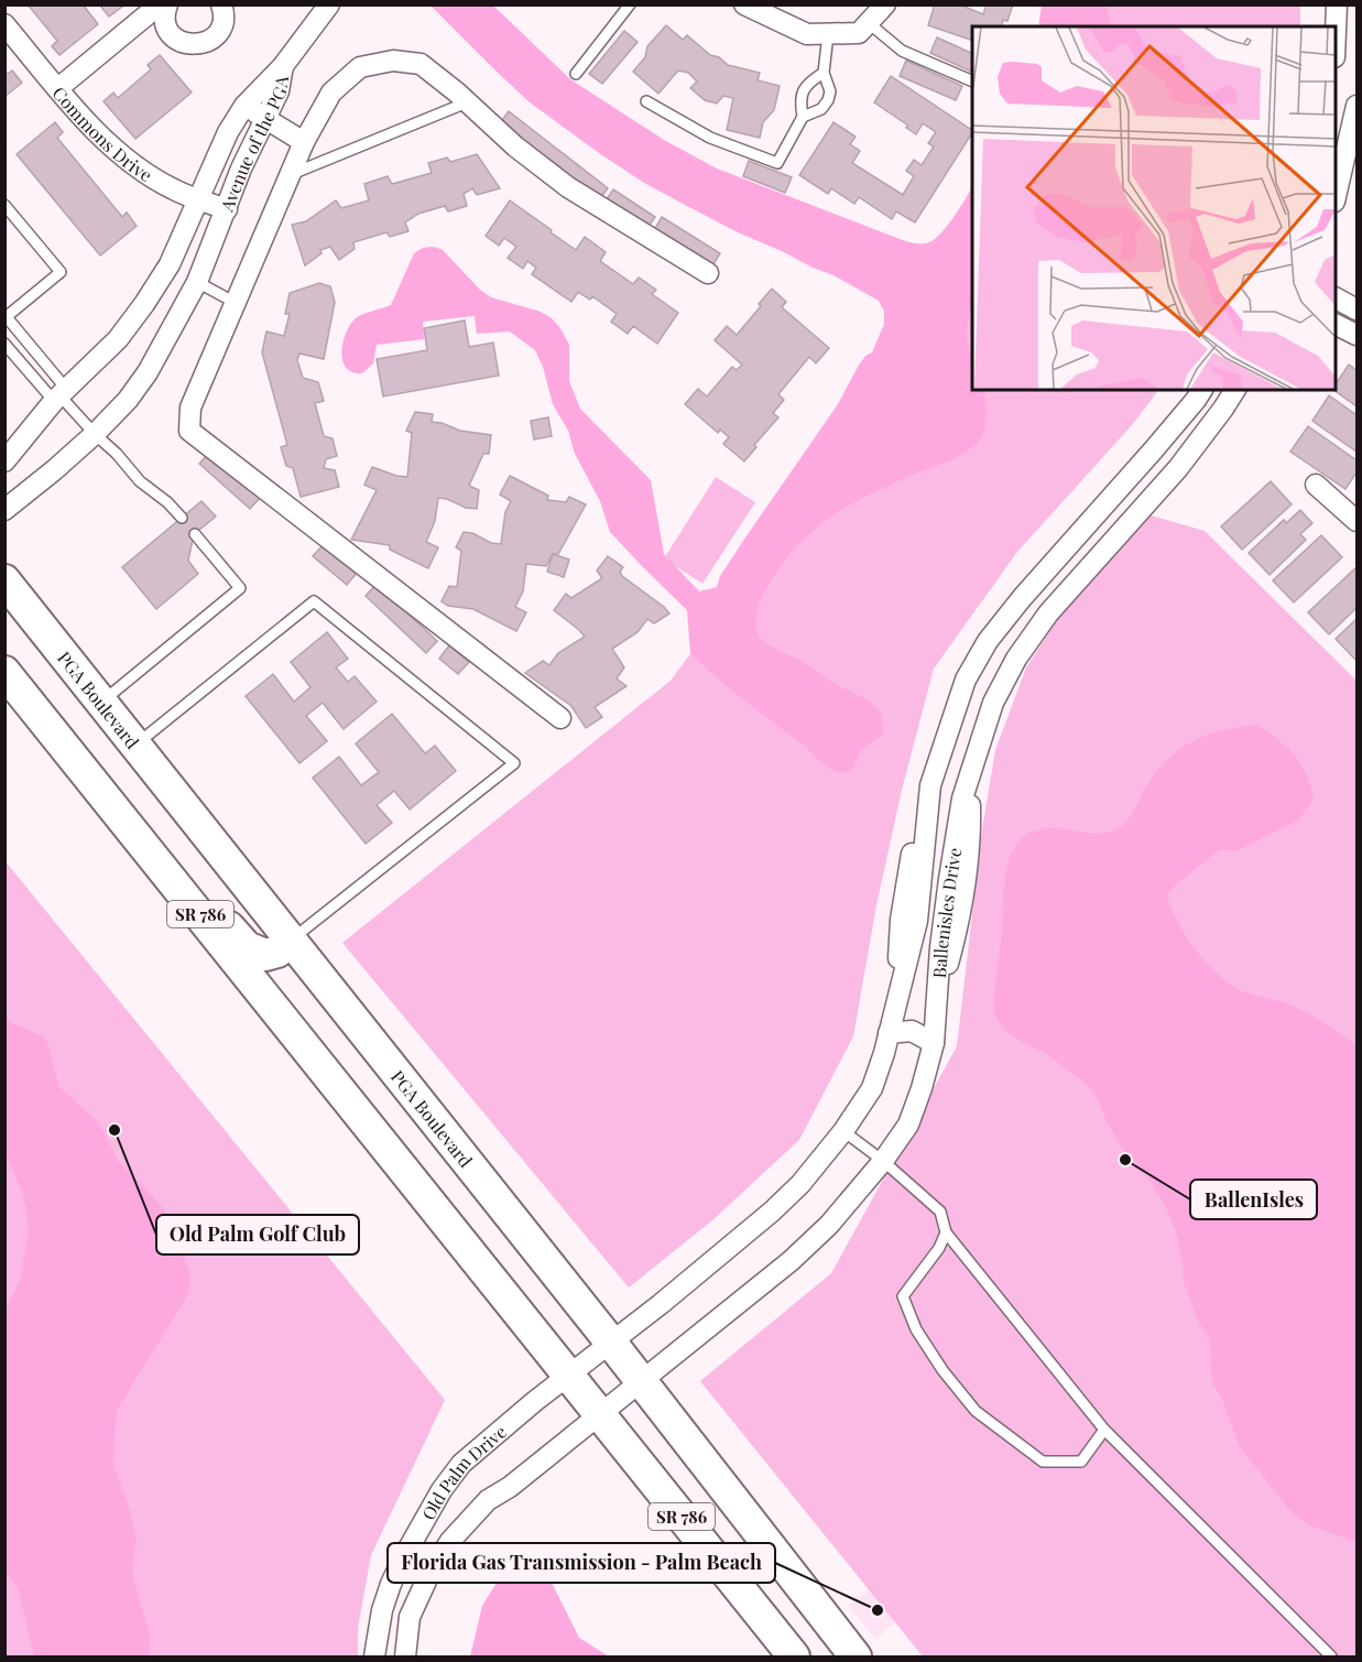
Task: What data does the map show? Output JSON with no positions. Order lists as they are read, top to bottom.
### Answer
{
  "streets": {
    "main road": ["PGA Boulevard", "SR 786"],
    "street": [
      "Commons Drive",
      "Avenue of the PGA",
      "Ballenisles Drive",
      "Old Palm Drive"
    ]
  },
  "crossings": [
    ["Commons Drive", "Avenue of the PGA"],
    ["PGA Boulevard", "Ballenisles Drive"],
    ["PGA Boulevard", "Old Palm Drive"],
    ["Ballenisles Drive", "Old Palm Drive"]
  ],
  "places": ["Old Palm Golf Club", "BallenIsles", "Florida Gas Transmission - Palm Beach"]
}
